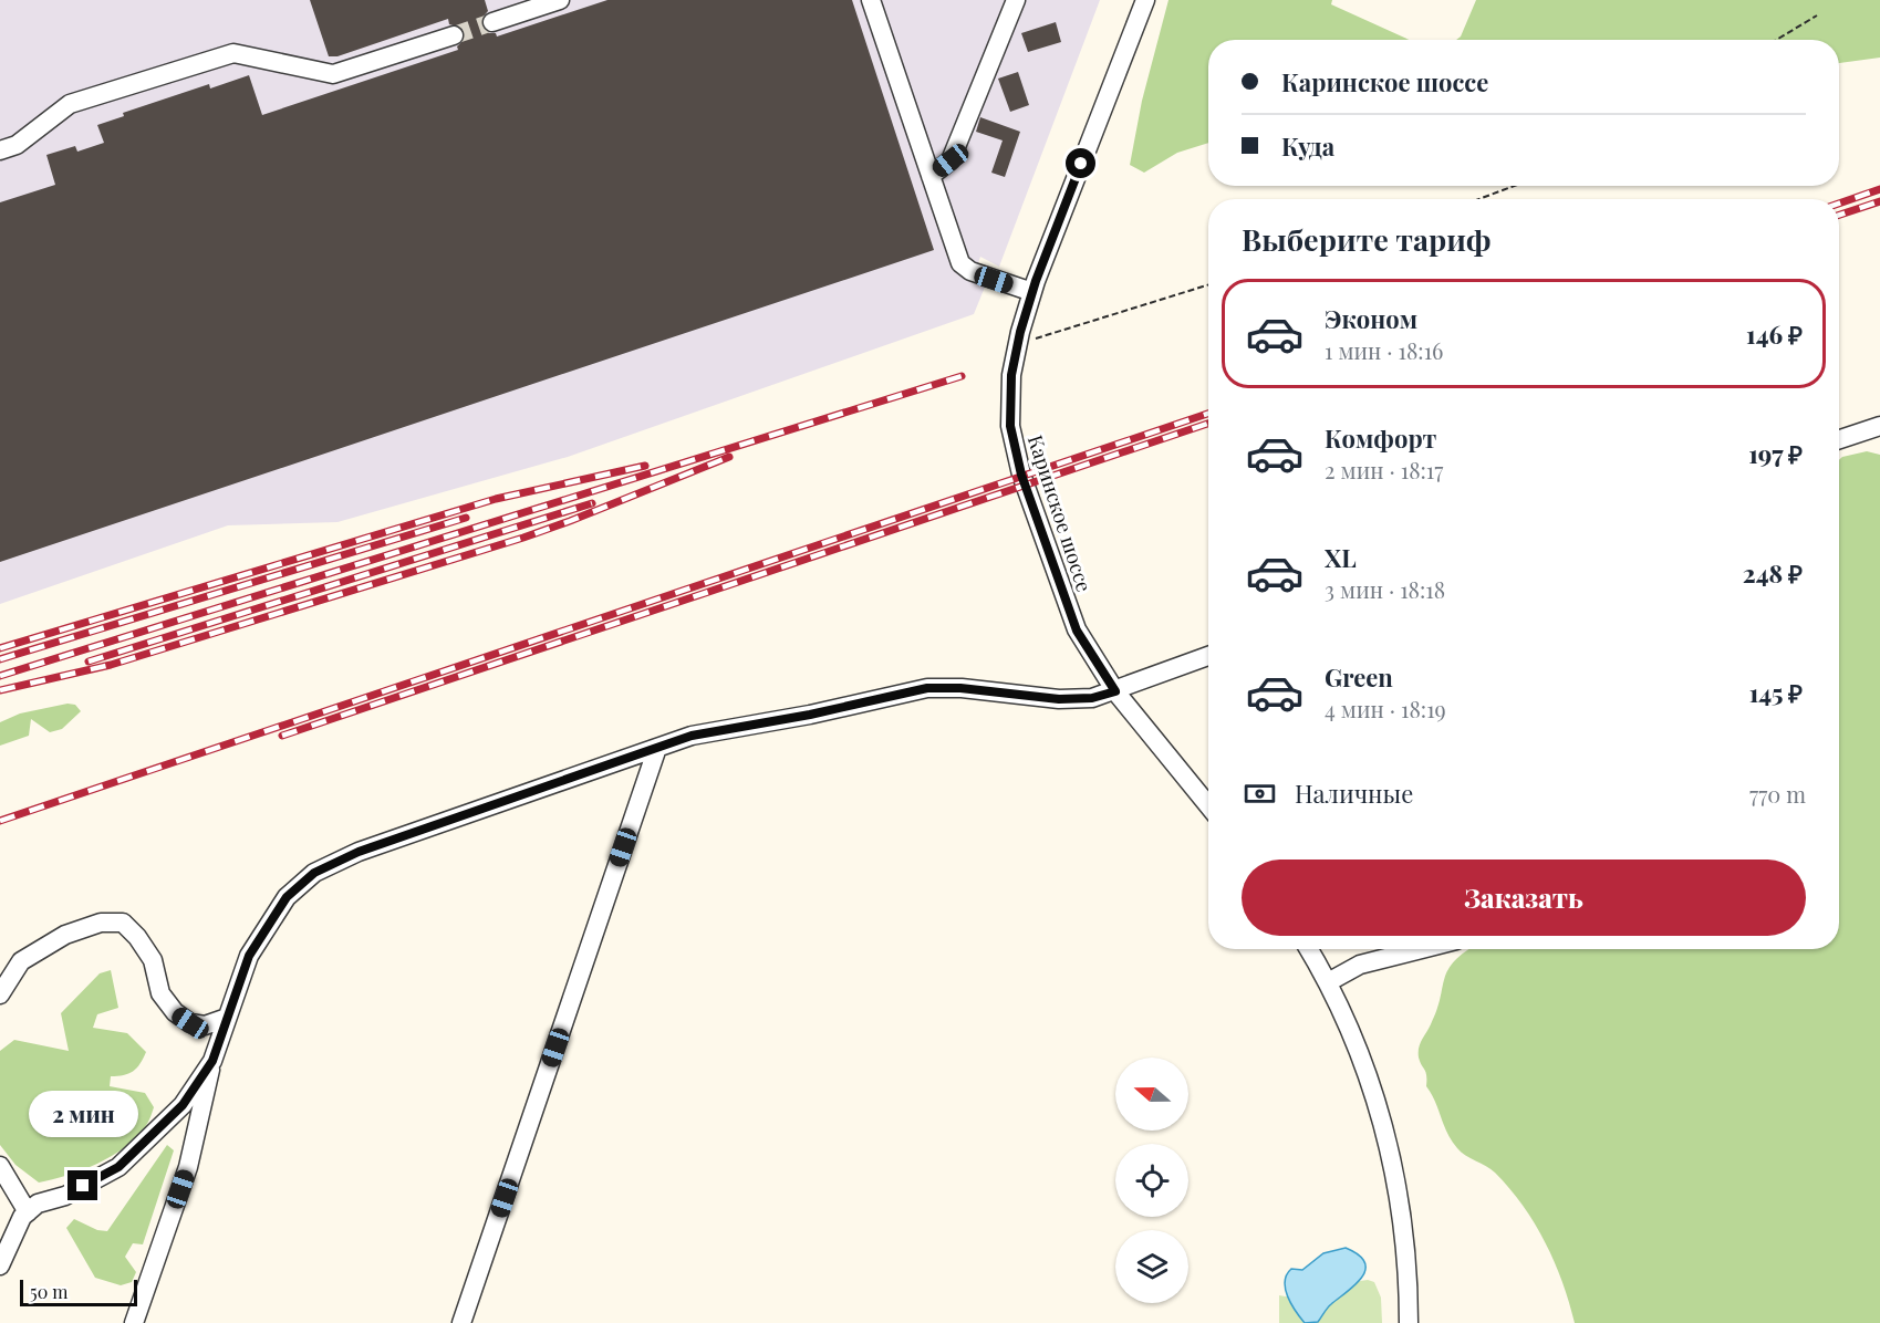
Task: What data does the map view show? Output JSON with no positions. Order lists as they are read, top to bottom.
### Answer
{
  "streets": {
    "street": ["Каринское шоссе"]
  },
  "scale_bar": "50 m",
  "north": "left",
  "page": {
    "banner": ["Каринское шоссе", "Куда"],
    "heading": "Выберите тариф",
    "list": [
      {
        "name": "Эконом",
        "note": "1 мин · 18:16",
        "value": "146 ₽"
      },
      {
        "name": "Комфорт",
        "note": "2 мин · 18:17",
        "value": "197 ₽"
      },
      {
        "name": "XL",
        "note": "3 мин · 18:18",
        "value": "248 ₽"
      },
      {
        "name": "Green",
        "note": "4 мин · 18:19",
        "value": "145 ₽"
      }
    ],
    "pay": ["Наличные", "770 m"],
    "buttons": "Заказать",
    "bubble": "2 мин",
    "scale": "50 m"
  }
}
